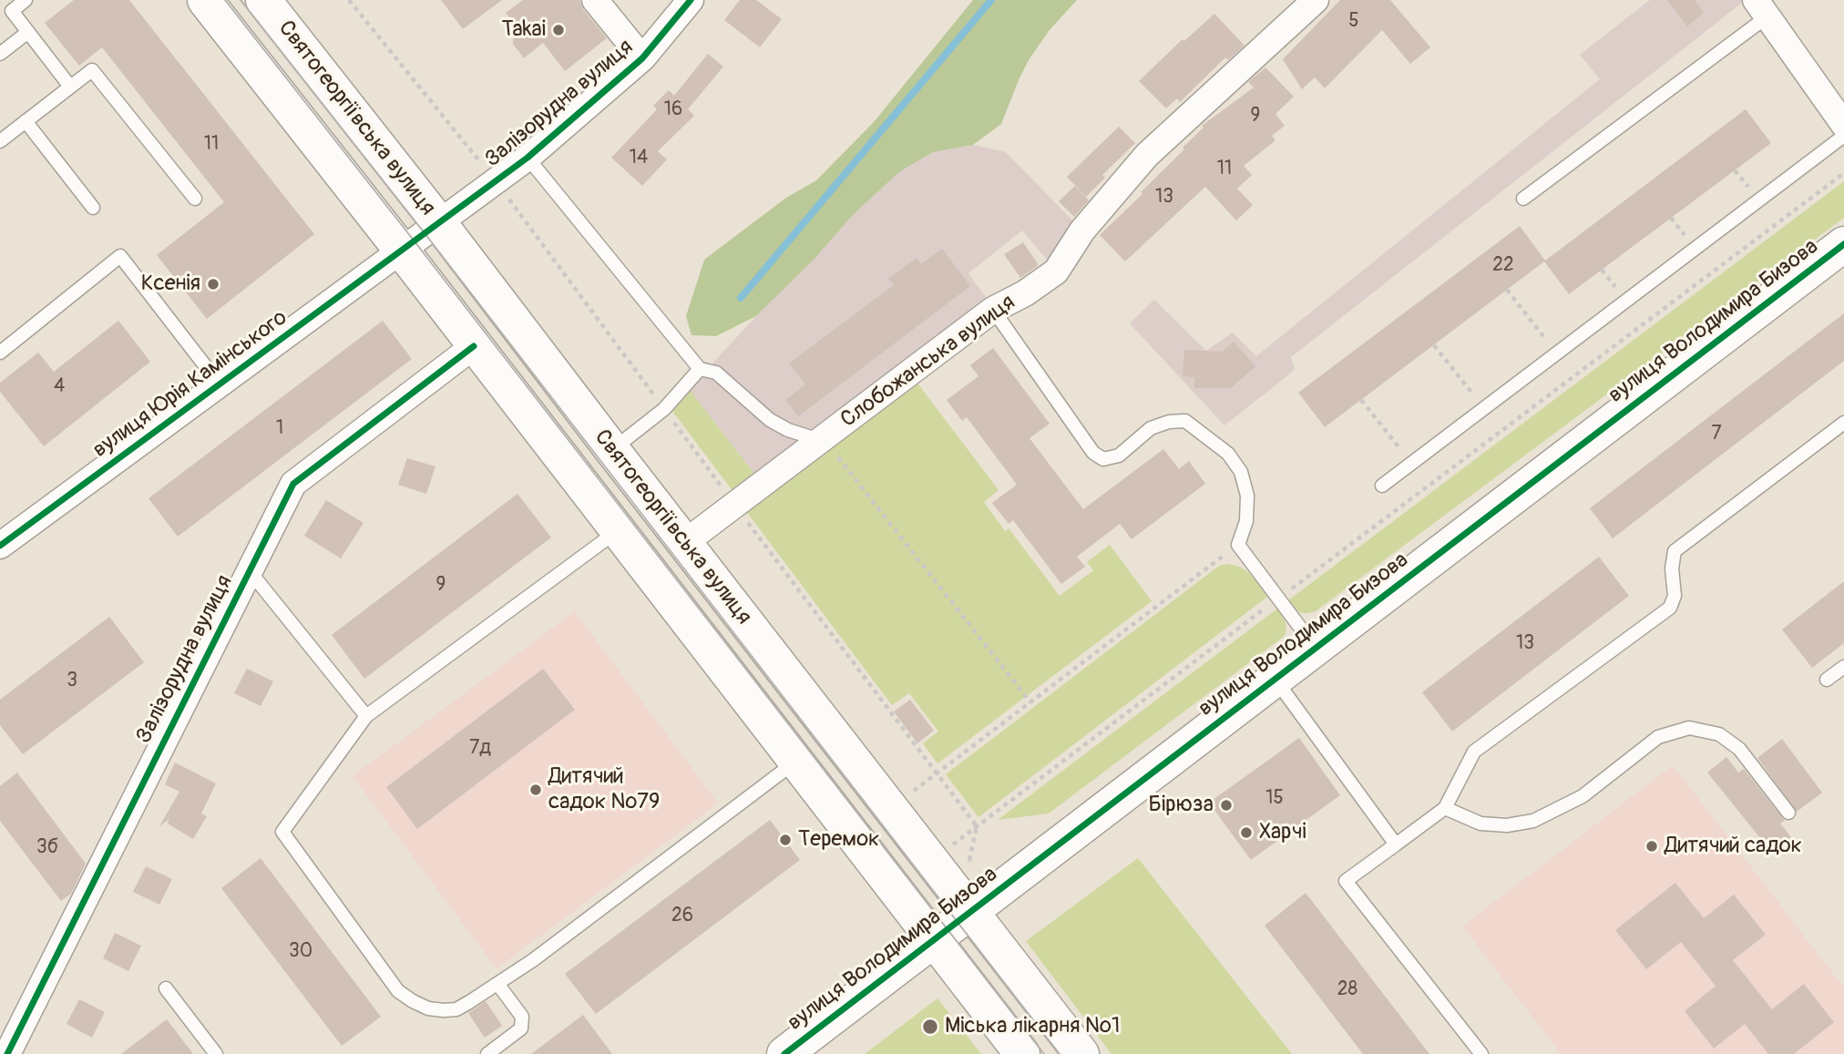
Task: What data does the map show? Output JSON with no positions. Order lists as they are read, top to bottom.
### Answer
{
  "streets": {
    "main road": ["Святогеоргіївська вулиця", "вулиця Володимира Бизова"],
    "street": ["Залізорудна вулиця", "Слобожанська вулиця", "вулиця Юрія Камінського"]
  },
  "crossings": [
    ["Залізорудна вулиця", "Святогеоргіївська вулиця"],
    ["Залізорудна вулиця", "вулиця Юрія Камінського"],
    ["Святогеоргіївська вулиця", "вулиця Володимира Бизова"],
    ["Святогеоргіївська вулиця", "Слобожанська вулиця"],
    ["Святогеоргіївська вулиця", "вулиця Юрія Камінського"]
  ],
  "places": [
    "Takai",
    "Ксенія",
    "Дитячий садок №79",
    "Бірюза",
    "Харчі",
    "Теремок",
    "Дитячий садок",
    "Міська лікарня №1"
  ],
  "house_numbers": [
    "5",
    "16",
    "9",
    "11",
    "14",
    "11",
    "13",
    "22",
    "4",
    "1",
    "7",
    "9",
    "13",
    "3",
    "7д",
    "15",
    "3б",
    "26",
    "30",
    "28"
  ]
}
